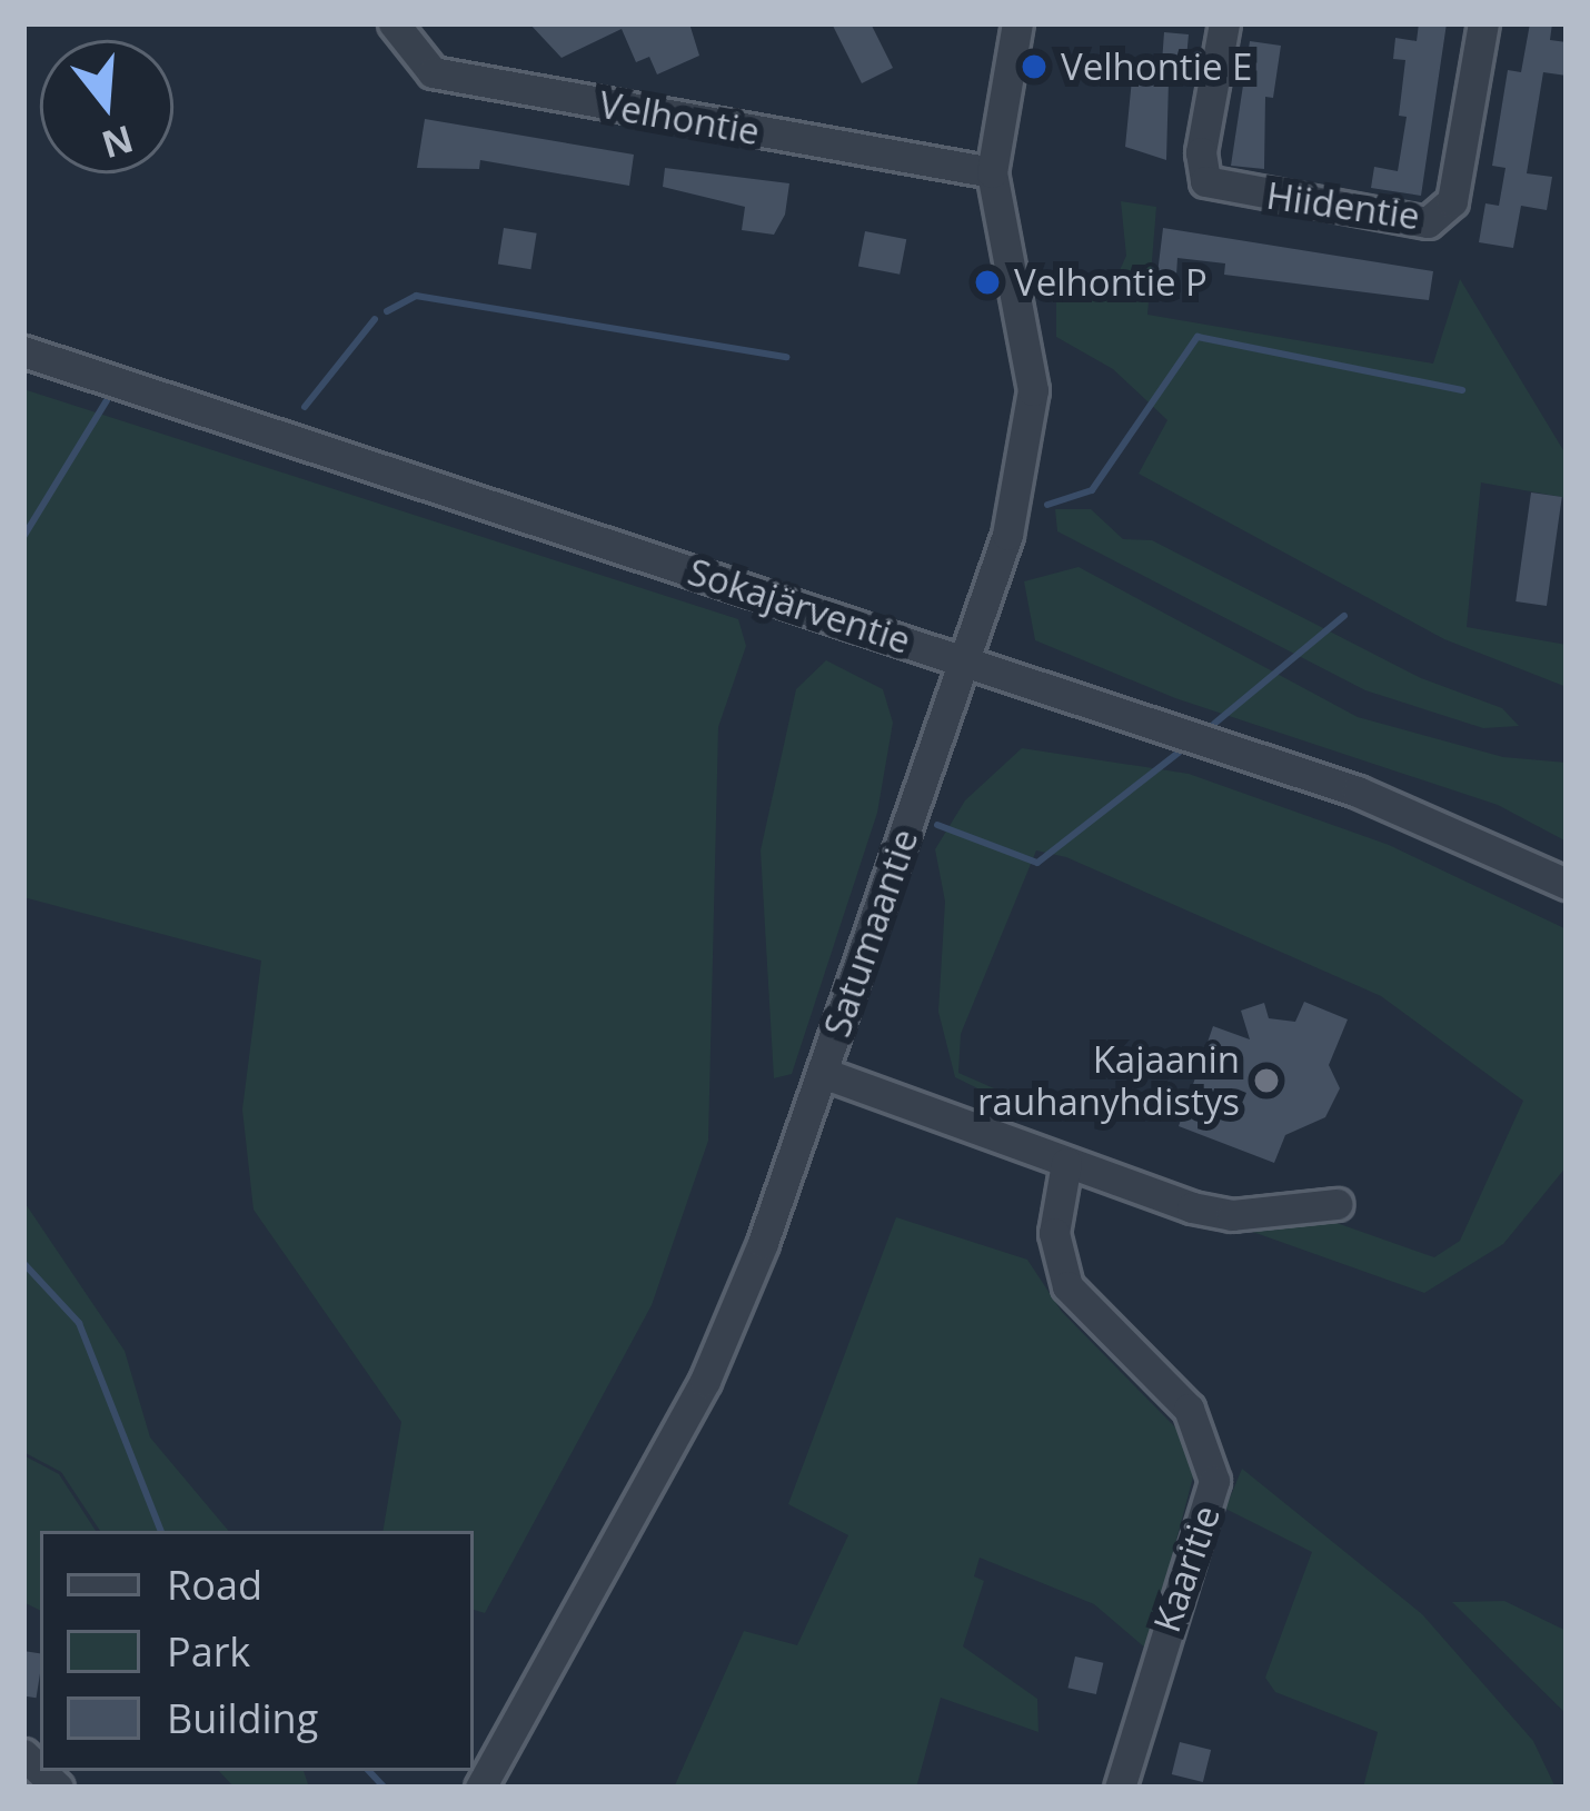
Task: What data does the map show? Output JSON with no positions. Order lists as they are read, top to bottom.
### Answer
{
  "streets": {
    "street": [
      "Velhontie",
      "Hiidentie",
      "Sokajärventie",
      "Satumaantie",
      "Kaaritie"
    ]
  },
  "crossings": [
    ["Velhontie", "Satumaantie"],
    ["Sokajärventie", "Satumaantie"]
  ],
  "places": ["Velhontie E", "Velhontie P", "Kajaanin rauhanyhdistys"],
  "legend": ["Road", "Park", "Building"],
  "north": "bottom"
}
